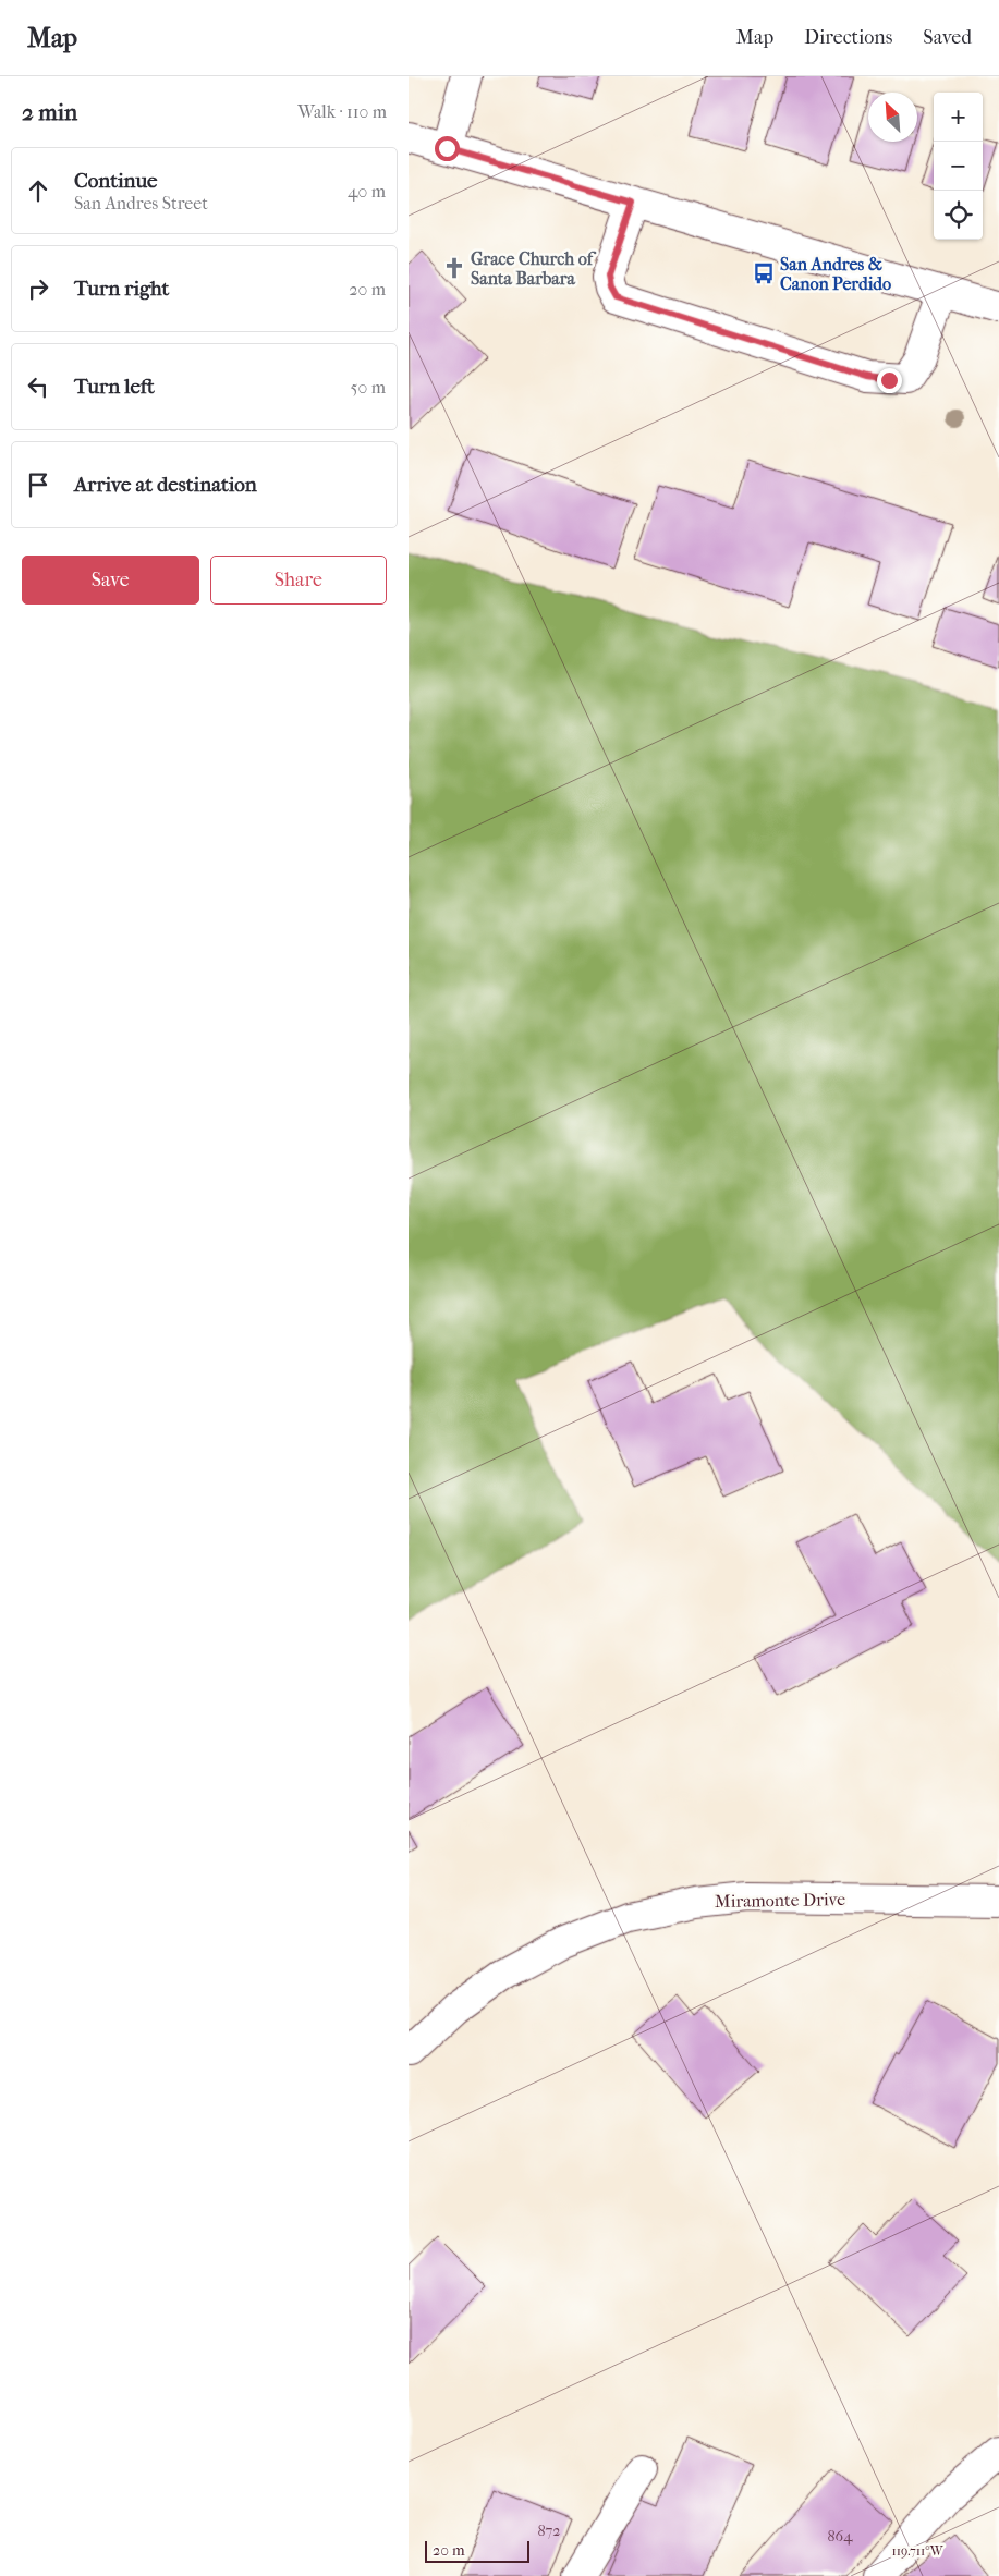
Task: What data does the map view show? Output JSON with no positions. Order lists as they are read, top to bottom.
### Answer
{
  "streets": {
    "street": ["Miramonte Drive"]
  },
  "places": {
    "church": ["Grace Church of Santa Barbara"],
    "bus stop": ["San Andres & Canon Perdido"]
  },
  "house_numbers": ["872", "864"],
  "scale_bar": "20 m",
  "north": "top left",
  "page": {
    "header": "Map",
    "nav": ["Map", "Directions", "Saved"],
    "heading": ["2 min", "Walk · 110 m"],
    "map_buttons": ["+", "−"],
    "list": [
      ["Continue", "San Andres Street", "40 m"],
      ["Turn right", "20 m"],
      ["Turn left", "50 m"],
      "Arrive at destination"
    ],
    "buttons": ["Save", "Share"],
    "scale": "20 m"
  },
  "coordinates": ["119.711°W"]
}
